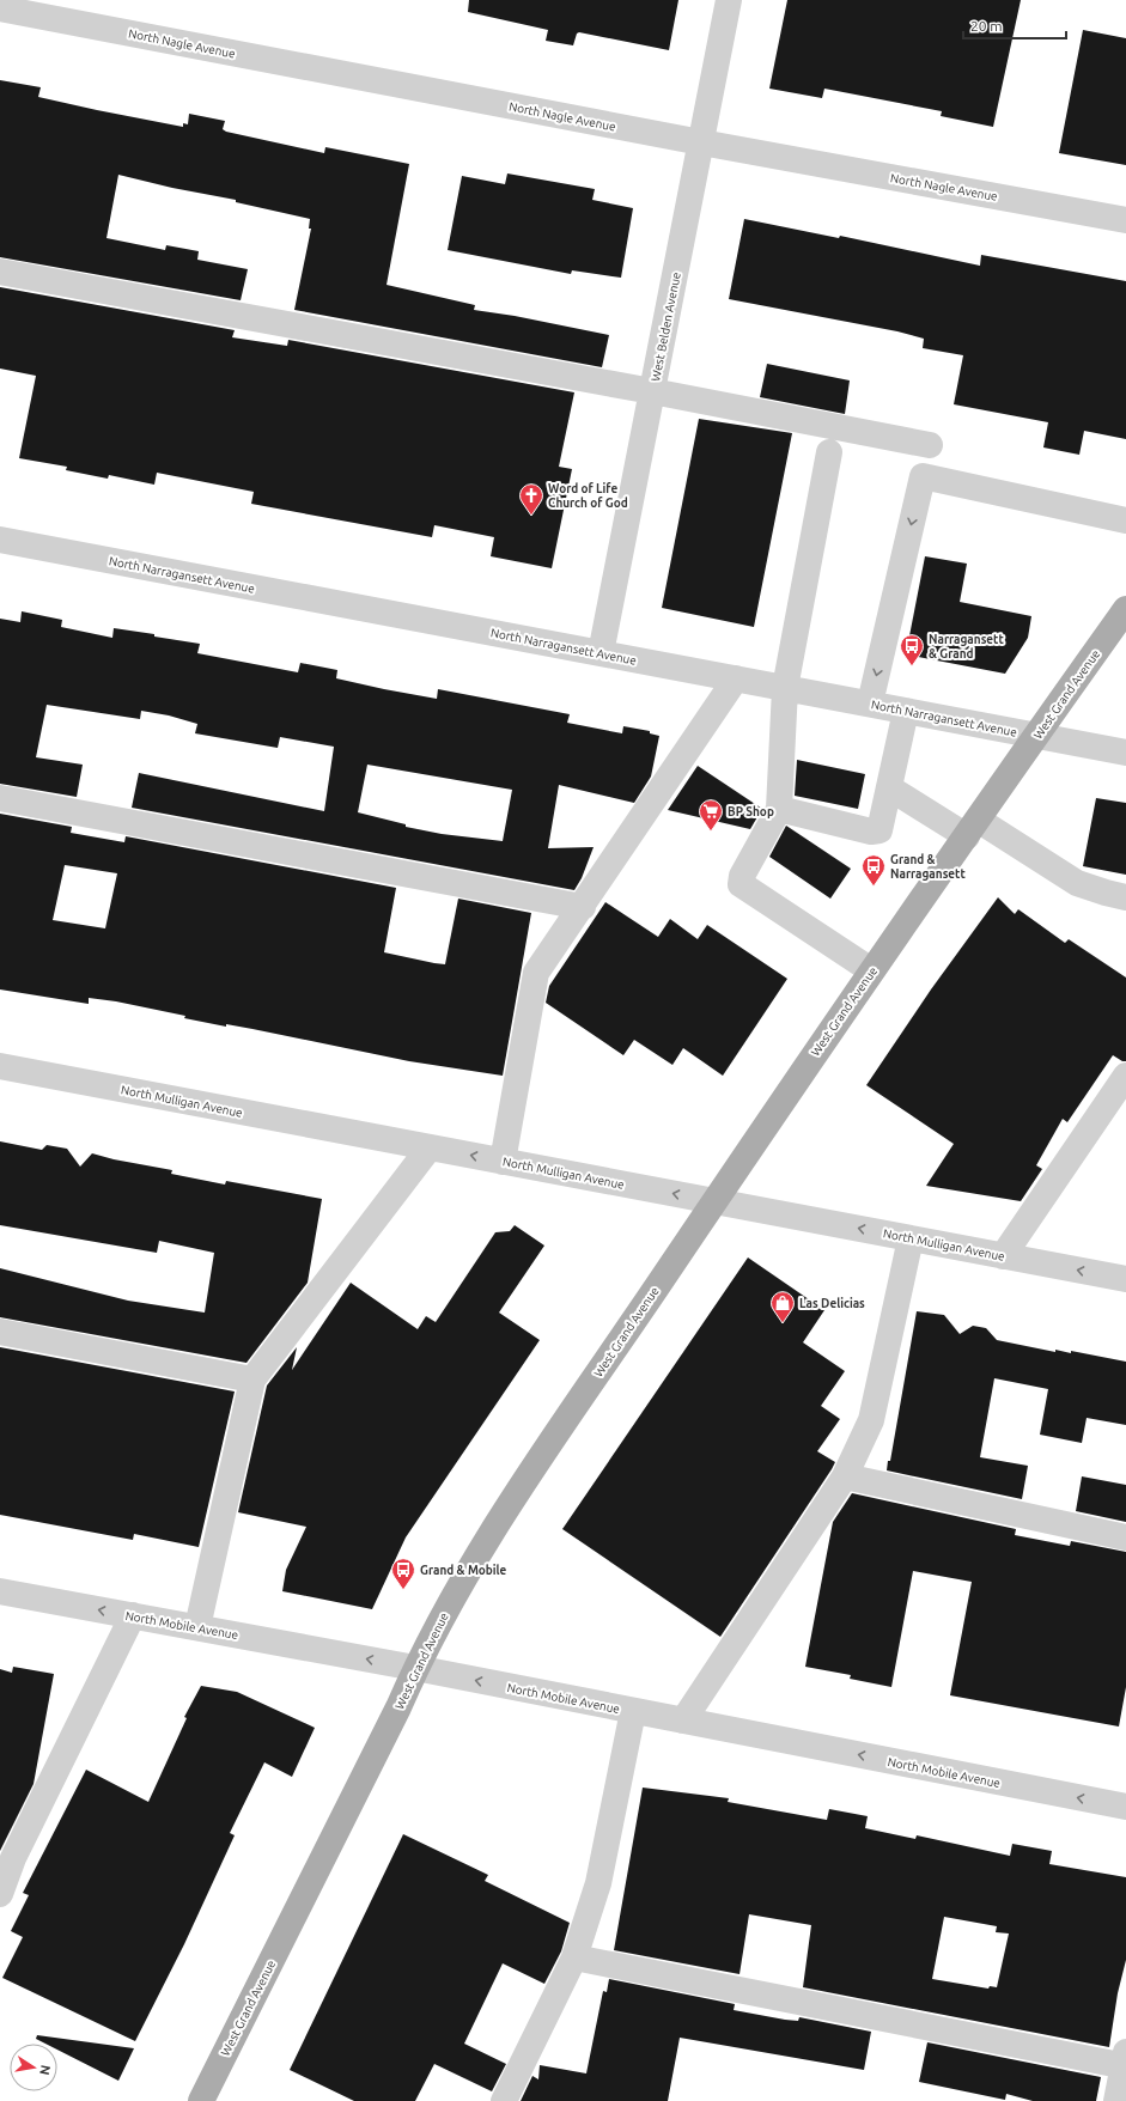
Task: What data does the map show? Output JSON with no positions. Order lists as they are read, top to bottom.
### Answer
{
  "streets": {
    "main road": ["West Grand Avenue"],
    "street": [
      "North Nagle Avenue",
      "West Belden Avenue",
      "North Narragansett Avenue",
      "North Mulligan Avenue",
      "North Mobile Avenue"
    ]
  },
  "crossings": [
    ["North Nagle Avenue", "West Belden Avenue"],
    ["West Belden Avenue", "North Narragansett Avenue"],
    ["North Narragansett Avenue", "West Grand Avenue"],
    ["West Grand Avenue", "North Mulligan Avenue"],
    ["West Grand Avenue", "North Mobile Avenue"]
  ],
  "one_way": ["North Mulligan Avenue", "North Mobile Avenue"],
  "places": {
    "church": ["Word of Life Church of God"],
    "bus stop": ["Narragansett & Grand", "Grand & Narragansett", "Grand & Mobile"],
    "supermarket": ["BP Shop"],
    "shop": ["Las Delicias"]
  },
  "scale_bar": "20 m",
  "north": "right"
}
